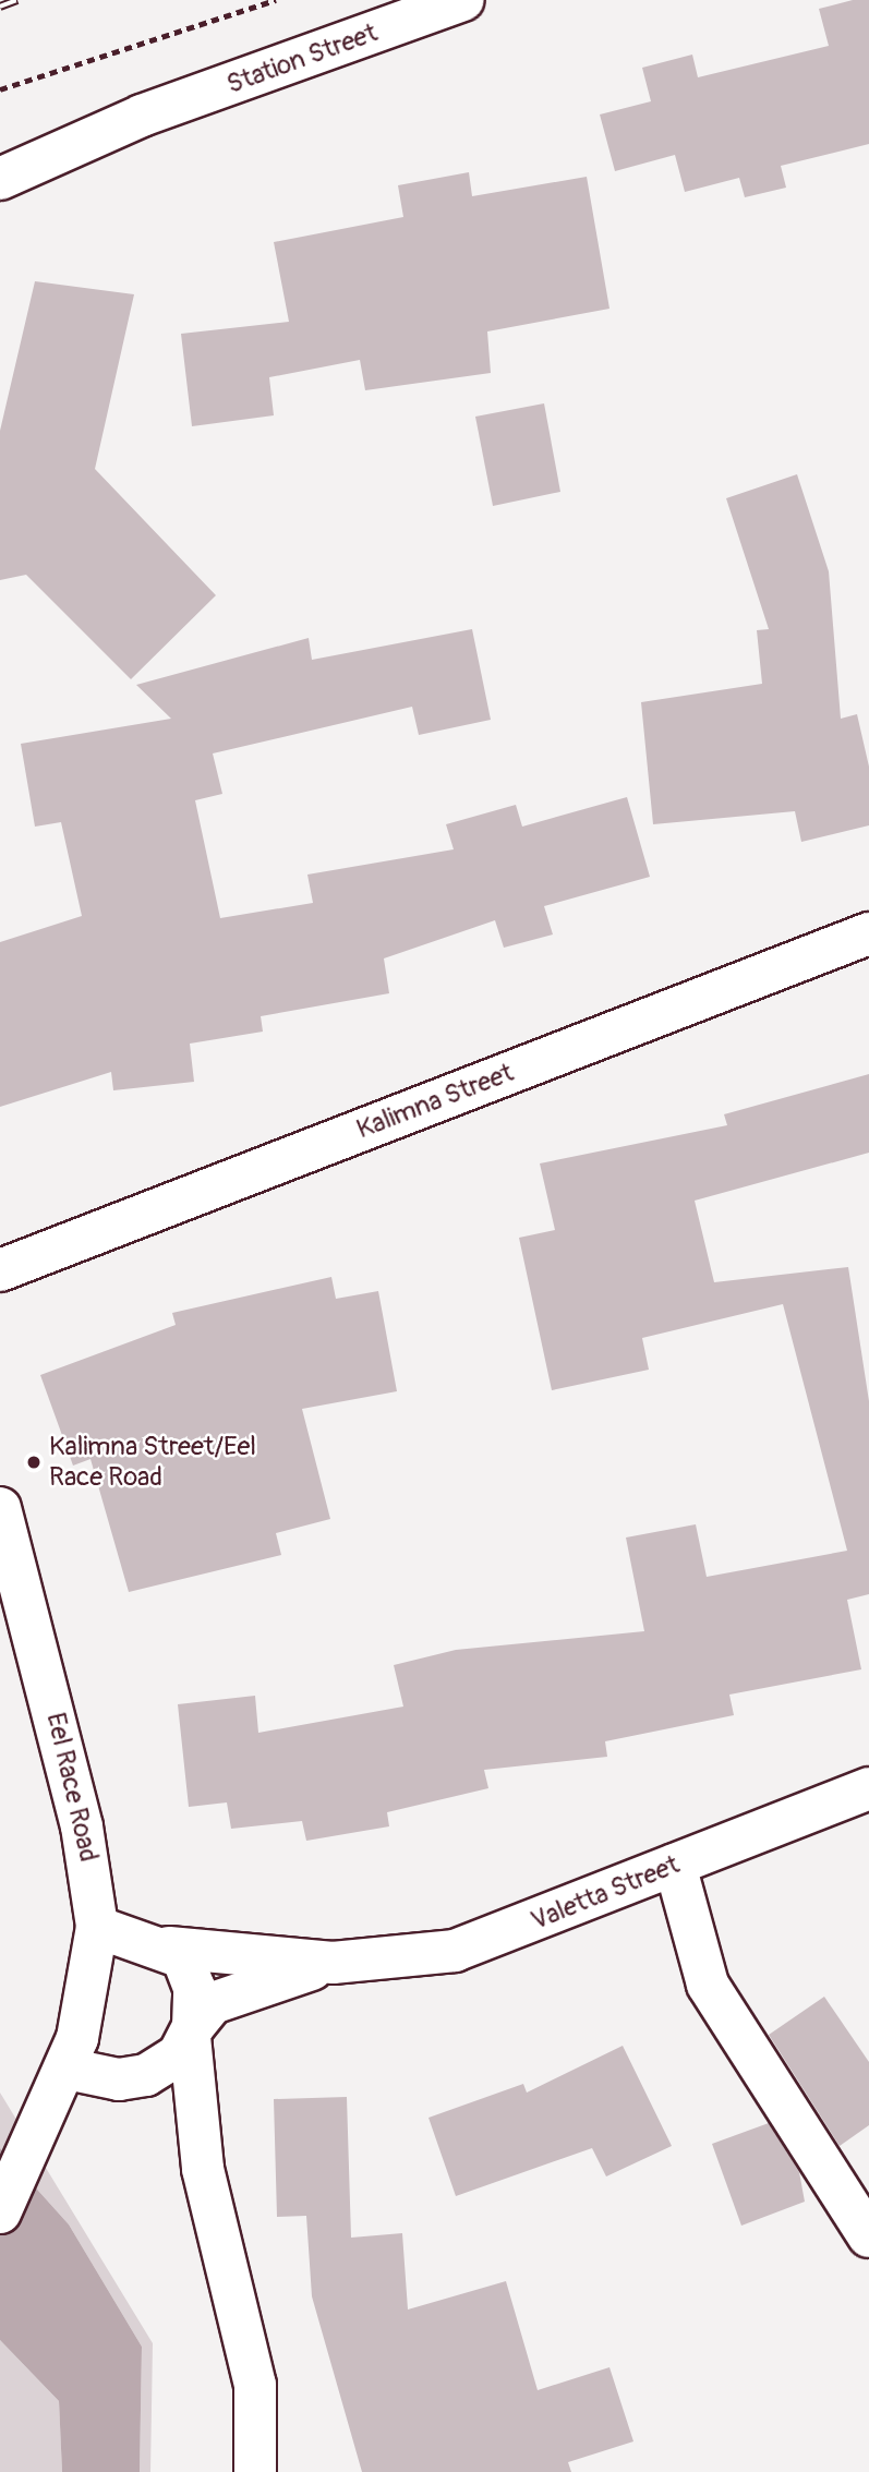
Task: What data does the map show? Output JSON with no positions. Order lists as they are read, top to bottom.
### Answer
{
  "streets": {
    "street": [
      "Station Street",
      "Kalimna Street",
      "Eel Race Road",
      "Valetta Street"
    ]
  },
  "crossings": [
    ["Eel Race Road", "Valetta Street"]
  ],
  "places": ["Kalimna Street/Eel Race Road"]
}
